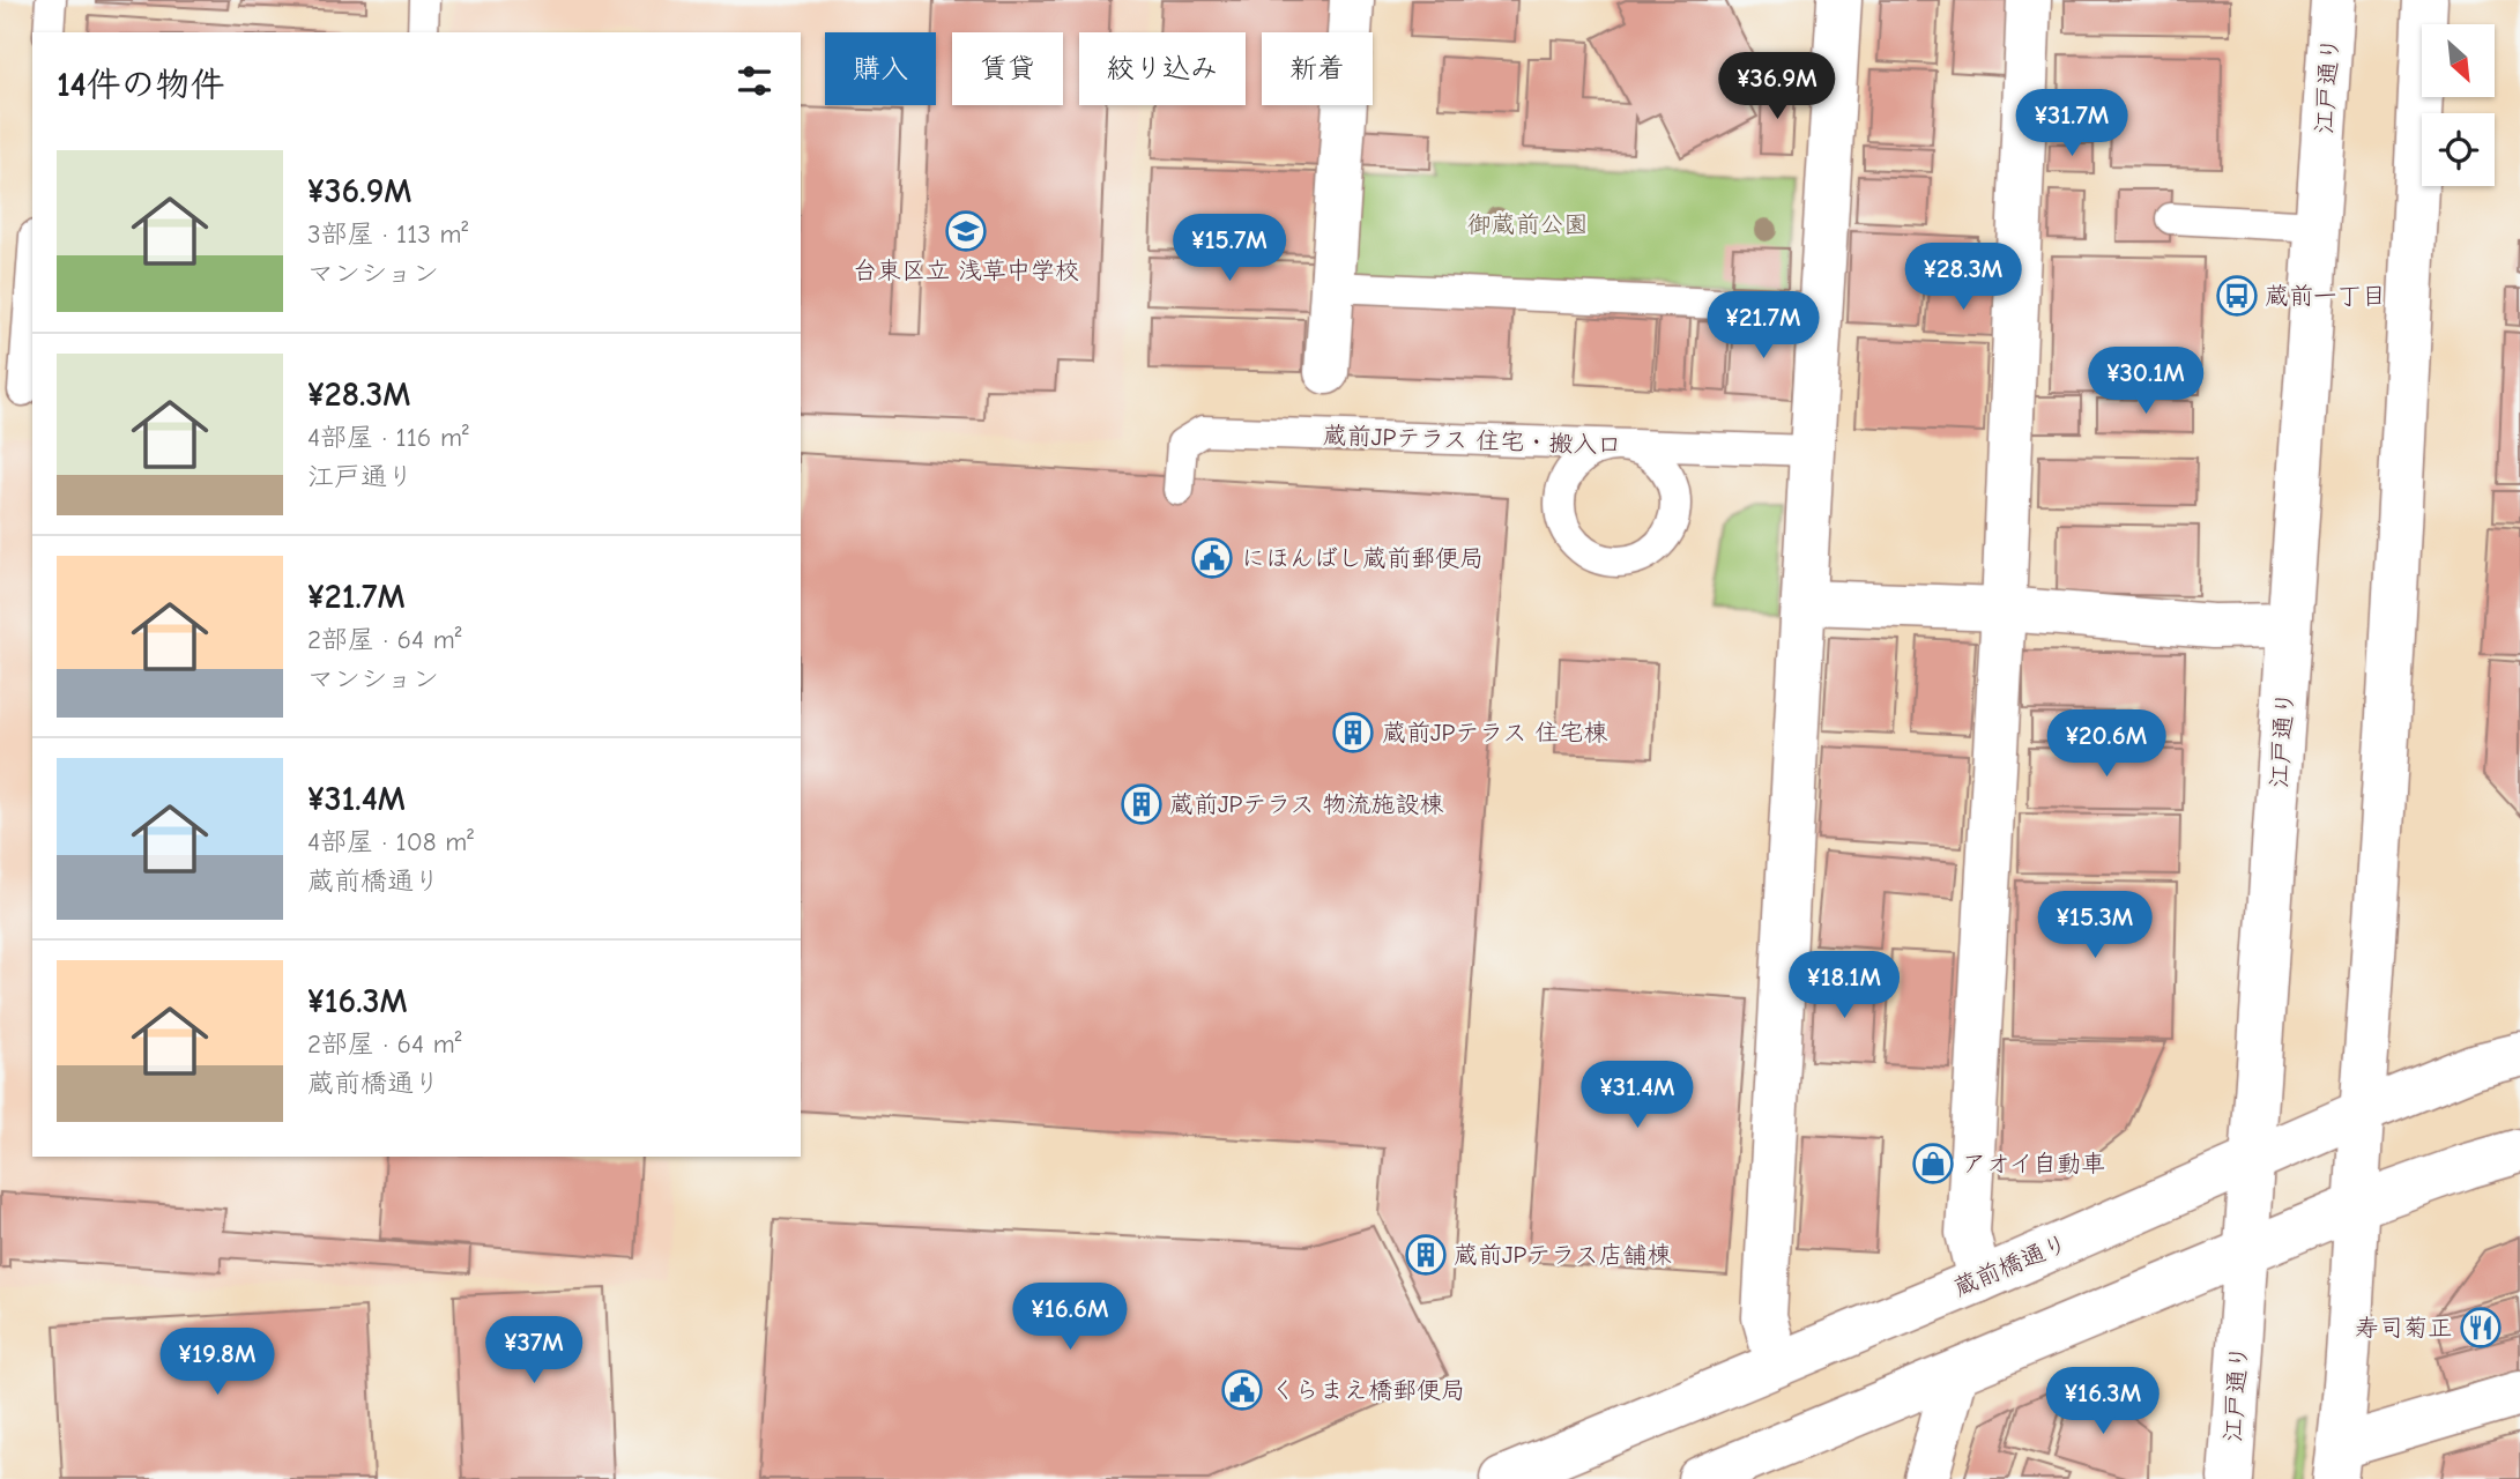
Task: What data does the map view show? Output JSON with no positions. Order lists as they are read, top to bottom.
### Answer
{
  "streets": {
    "main road": ["江戸通り", "蔵前橋通り"],
    "lane": ["蔵前JPテラス 住宅・搬入口"]
  },
  "crossings": [
    ["江戸通り", "蔵前橋通り"]
  ],
  "parks": ["御蔵前公園"],
  "places": {
    "school or university": ["台東区立 浅草中学校"],
    "bus stop": ["蔵前一丁目"],
    "public building": ["にほんばし蔵前郵便局", "くらまえ橋郵便局"],
    "building": ["蔵前JPテラス 住宅棟", "蔵前JPテラス 物流施設棟", "蔵前JPテラス店舗棟"],
    "shop": ["アオイ自動車"],
    "restaurant": ["寿司菊正"]
  },
  "north": "bottom right",
  "page": {
    "chip": [
      "購入",
      "賃貸",
      "絞り込み",
      "新着"
    ],
    "heading": "14件の物件",
    "price": [
      "¥36.9M",
      "¥31.7M",
      "¥15.7M",
      "¥28.3M",
      "¥21.7M",
      "¥30.1M",
      "¥20.6M",
      "¥15.3M",
      "¥18.1M",
      "¥31.4M",
      "¥16.6M",
      "¥37M",
      "¥19.8M",
      "¥16.3M"
    ],
    "list": [
      {
        "name": "¥36.9M",
        "note": "3部屋 · 113 m² · マンション"
      },
      {
        "name": "¥28.3M",
        "note": "4部屋 · 116 m² · 江戸通り"
      },
      {
        "name": "¥21.7M",
        "note": "2部屋 · 64 m² · マンション"
      },
      {
        "name": "¥31.4M",
        "note": "4部屋 · 108 m² · 蔵前橋通り"
      },
      {
        "name": "¥16.3M",
        "note": "2部屋 · 64 m² · 蔵前橋通り"
      }
    ]
  }
}
